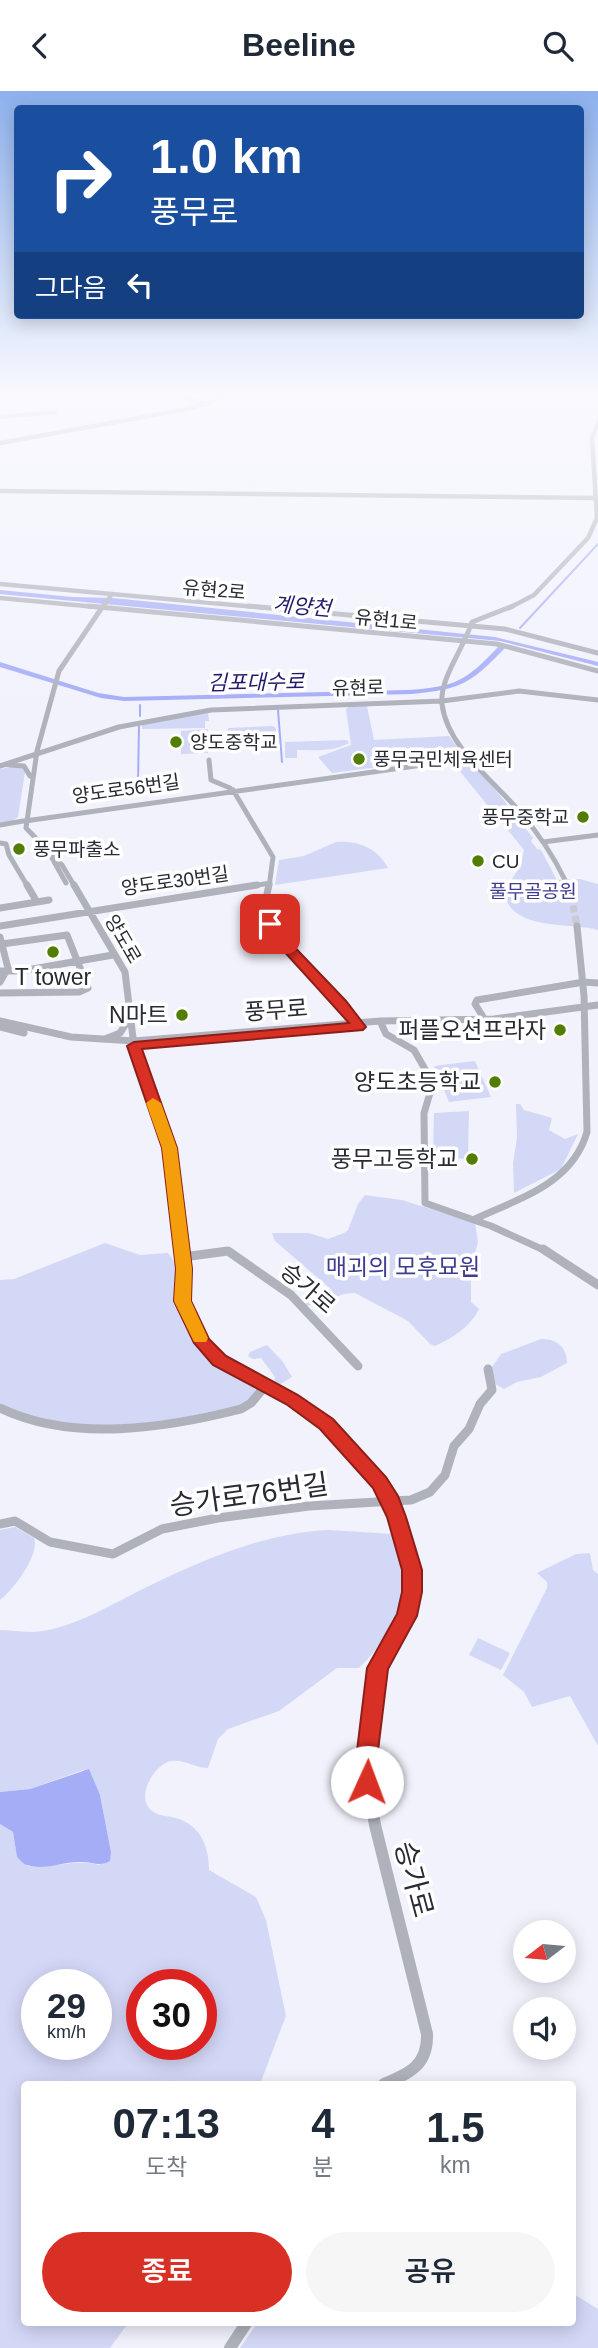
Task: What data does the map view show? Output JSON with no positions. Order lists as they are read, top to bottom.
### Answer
{
  "streets": {
    "street": [
      "유현2로",
      "유현1로",
      "유현로",
      "양도로56번길",
      "양도로30번길",
      "양도로",
      "풍무로",
      "승가로",
      "승가로76번길"
    ]
  },
  "crossings": [
    ["양도로56번길", "양도로"],
    ["양도로30번길", "양도로"],
    ["양도로", "풍무로"],
    ["양도로", "승가로"],
    ["풍무로", "승가로"],
    ["승가로", "승가로76번길"]
  ],
  "water": ["계양천", "김포대수로"],
  "parks": ["풀무골공원", "매괴의 모후묘원"],
  "places": [
    "양도중학교",
    "풍무국민체육센터",
    "풍무중학교",
    "풍무파출소",
    "CU",
    "T tower",
    "N마트",
    "퍼플오션프라자",
    "양도초등학교",
    "풍무고등학교"
  ],
  "north": "left",
  "page": {
    "header": "Beeline",
    "turn": ["1.0 km", "풍무로"],
    "then": "그다음",
    "speed": "29 km/h",
    "limit": "30",
    "eta": [
      "07:13",
      "도착",
      "4",
      "분",
      "1.5",
      "km"
    ],
    "buttons": ["종료", "공유"]
  }
}
